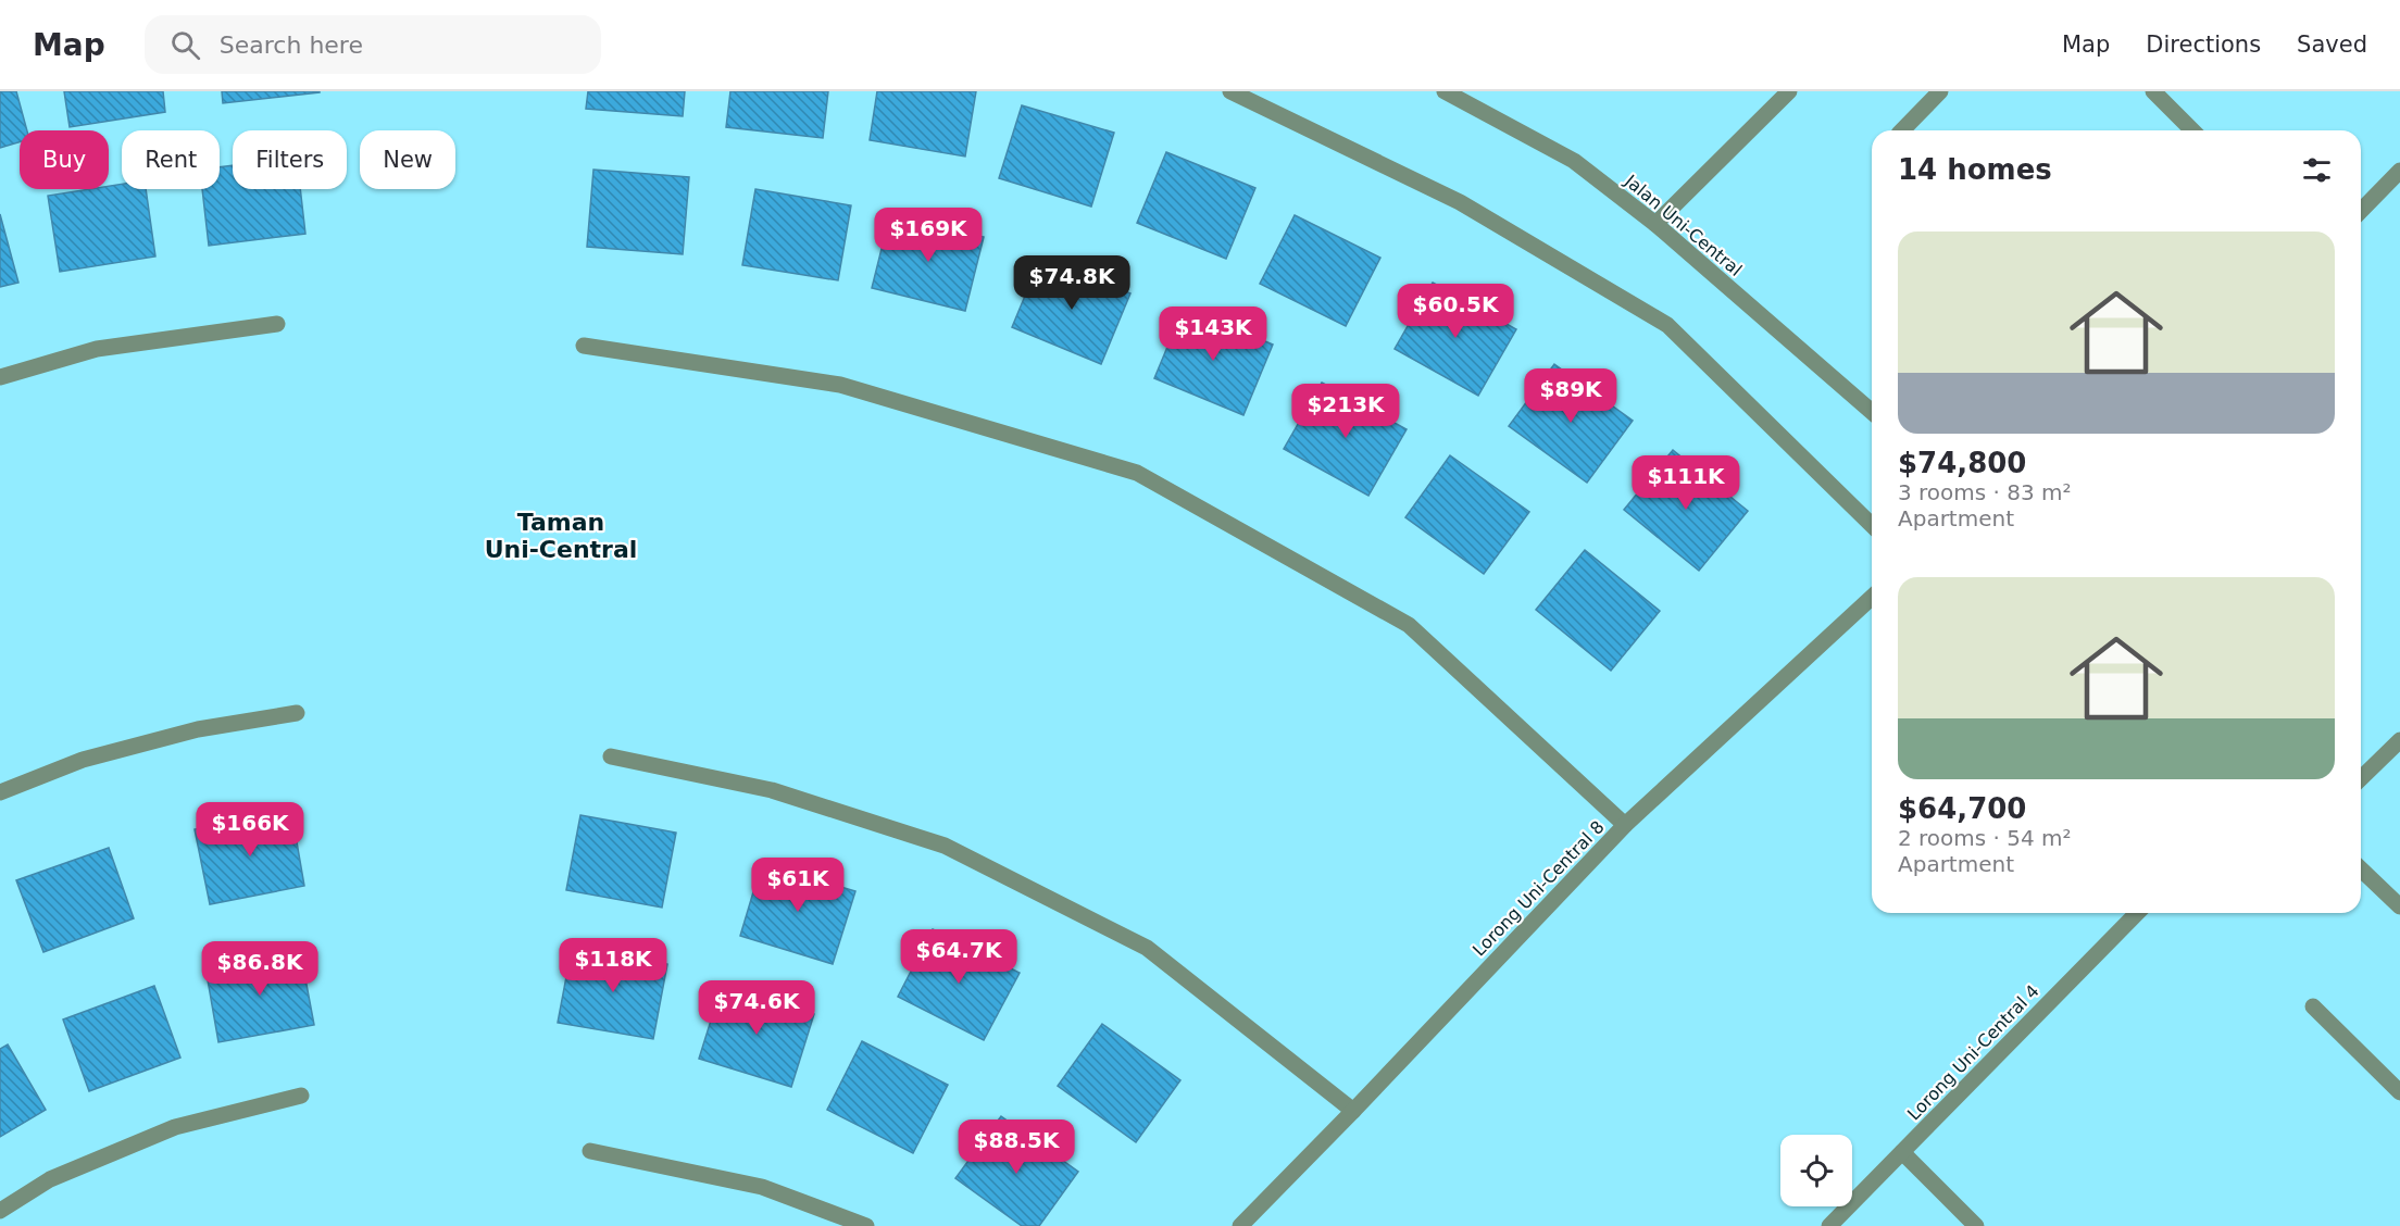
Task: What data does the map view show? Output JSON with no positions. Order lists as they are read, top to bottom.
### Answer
{
  "streets": {
    "street": ["Jalan Uni-Central", "Lorong Uni-Central 8", "Lorong Uni-Central 4"]
  },
  "districts": ["Taman Uni-Central"],
  "page": {
    "header": "Map",
    "search": "Search here",
    "nav": ["Map", "Directions", "Saved"],
    "chip": [
      "Buy",
      "Rent",
      "Filters",
      "New"
    ],
    "heading": "14 homes",
    "price": [
      "$169K",
      "$74.8K",
      "$60.5K",
      "$143K",
      "$89K",
      "$213K",
      "$111K",
      "$166K",
      "$61K",
      "$64.7K",
      "$118K",
      "$86.8K",
      "$74.6K",
      "$88.5K"
    ],
    "list": [
      {
        "name": "$74,800",
        "note": "3 rooms · 83 m² · Apartment"
      },
      {
        "name": "$64,700",
        "note": "2 rooms · 54 m² · Apartment"
      }
    ]
  }
}
